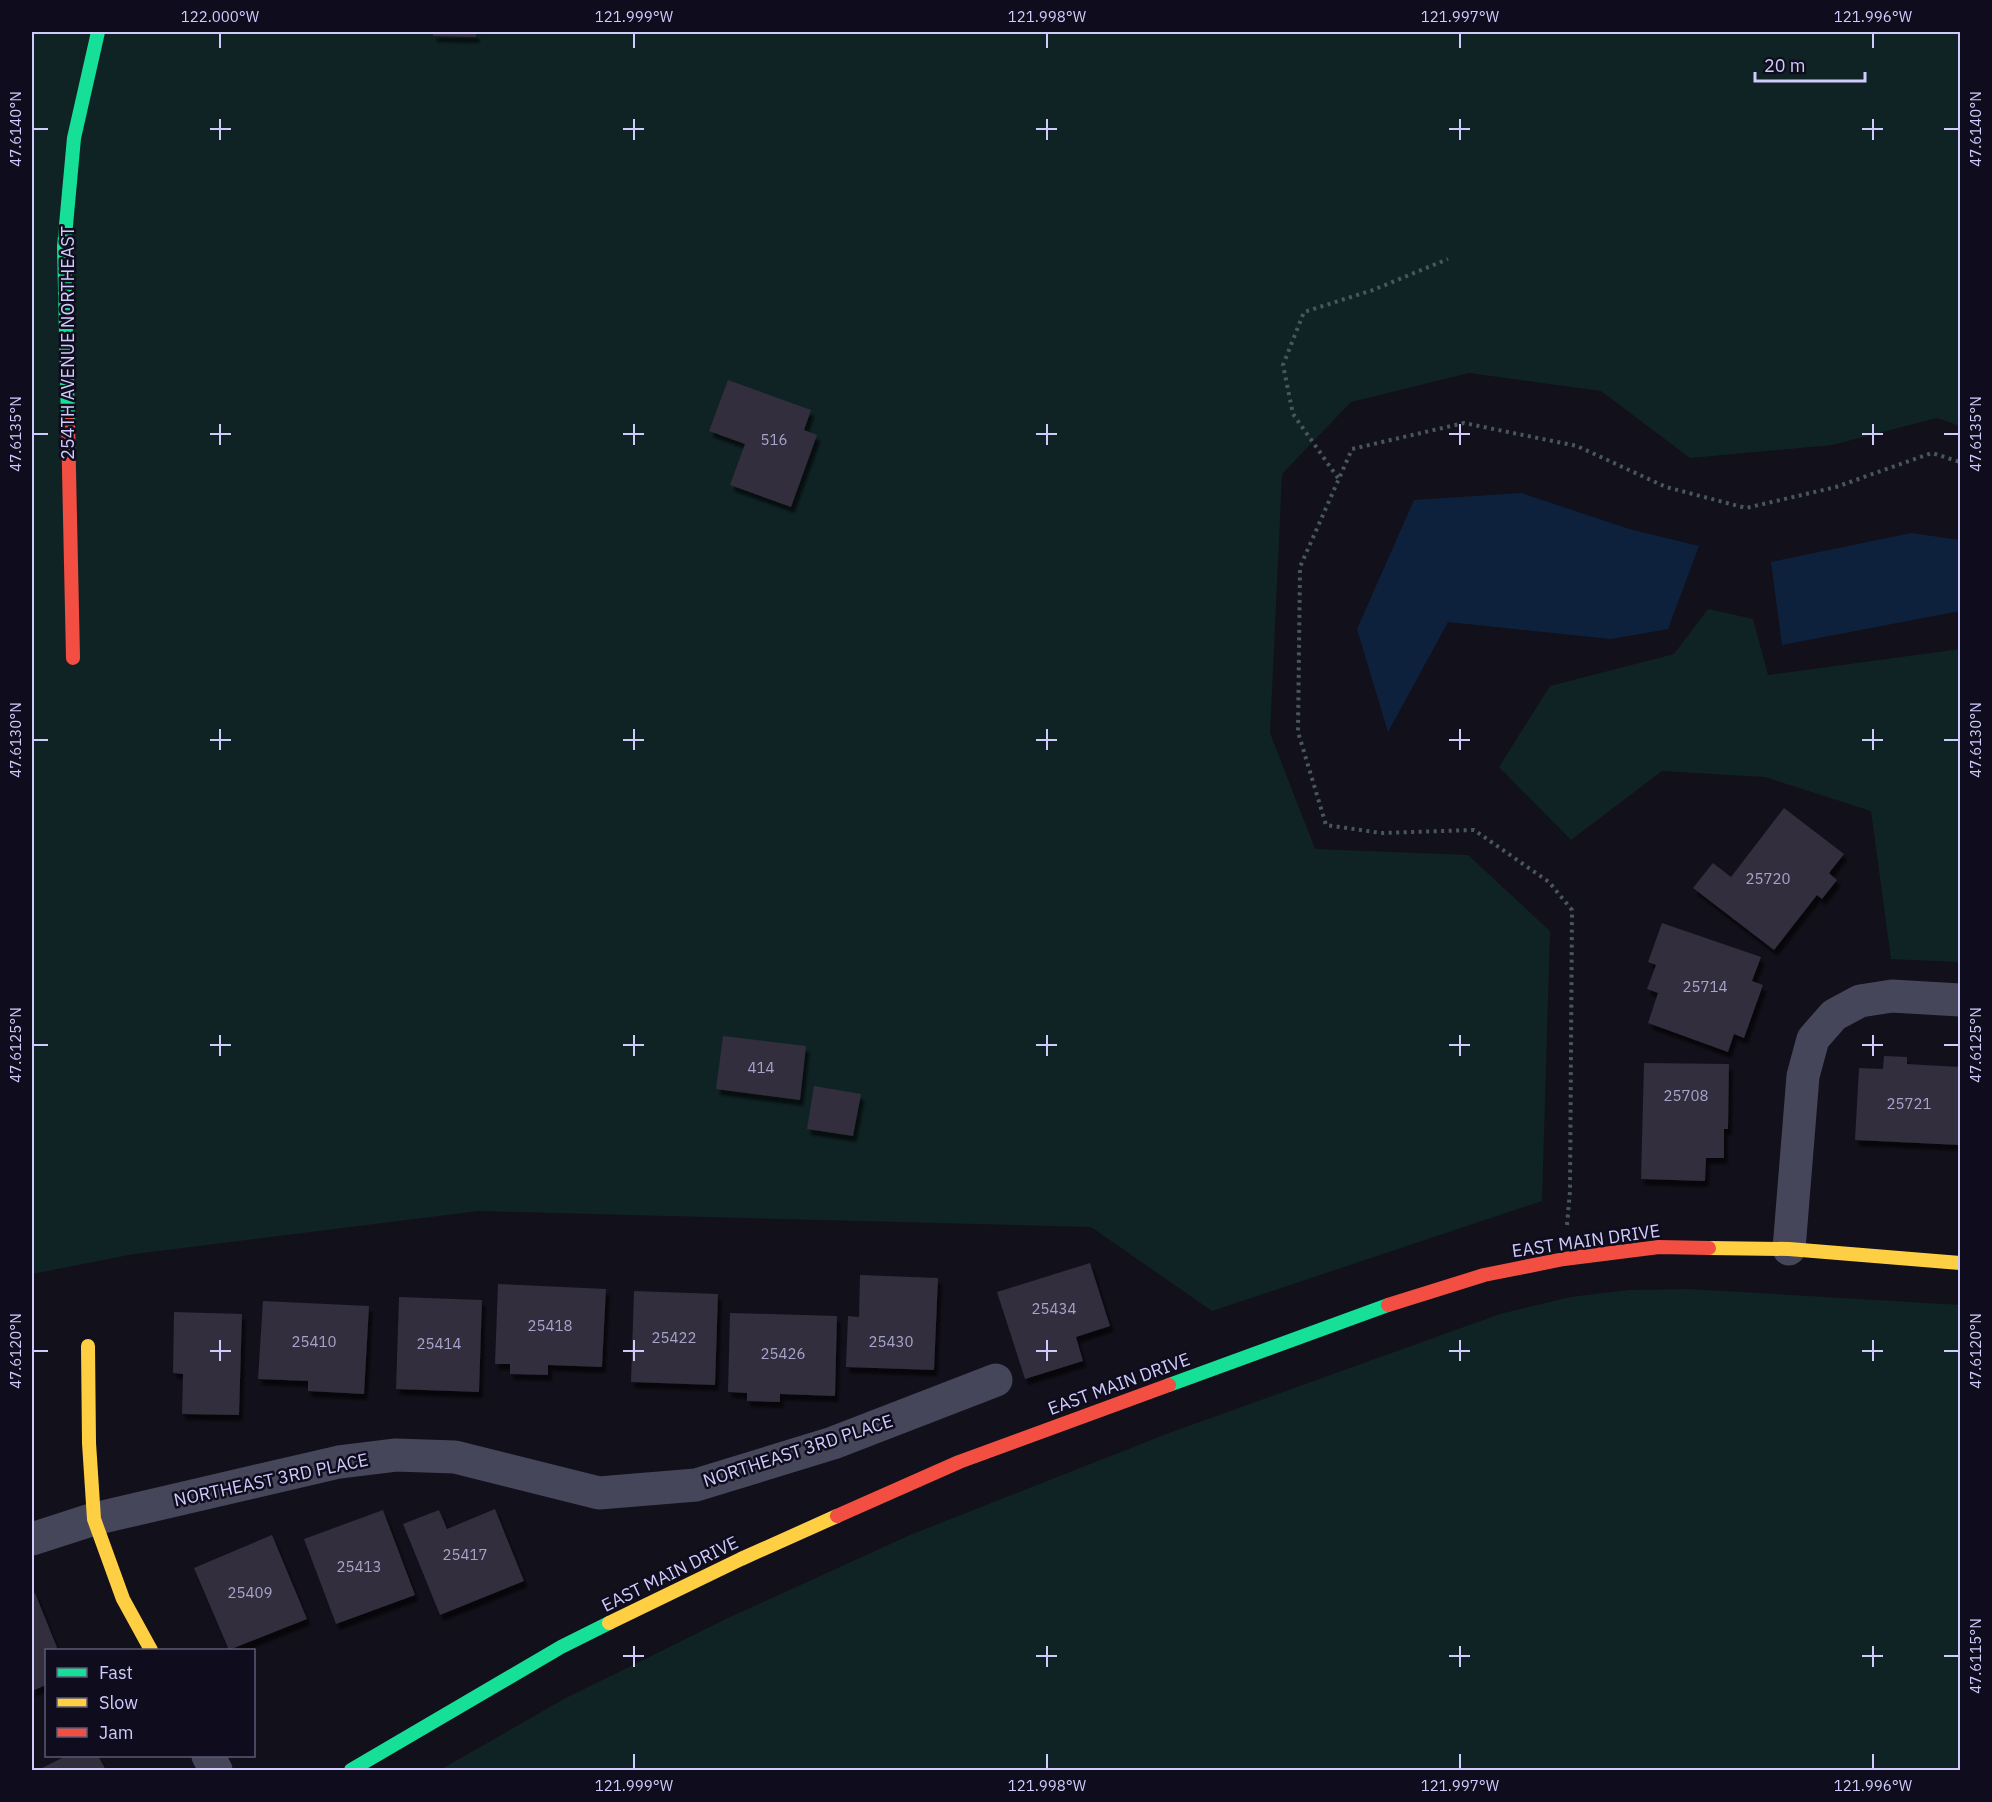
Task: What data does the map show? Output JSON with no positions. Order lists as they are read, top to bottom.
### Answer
{
  "streets": {
    "street": ["254TH AVENUE NORTHEAST", "EAST MAIN DRIVE", "NORTHEAST 3RD PLACE"]
  },
  "house_numbers": [
    "516",
    "25720",
    "25714",
    "414",
    "25708",
    "25721",
    "25434",
    "25418",
    "25422",
    "25410",
    "25430",
    "25414",
    "25426",
    "25417",
    "25413",
    "25409"
  ],
  "legend": ["Fast", "Slow", "Jam"],
  "scale_bar": "20 m",
  "coordinates": [
    "122.000°W",
    "121.999°W",
    "121.998°W",
    "121.997°W",
    "121.996°W",
    "47.6140°N",
    "47.6135°N",
    "47.6130°N",
    "47.6125°N",
    "47.6120°N",
    "47.6115°N"
  ]
}
